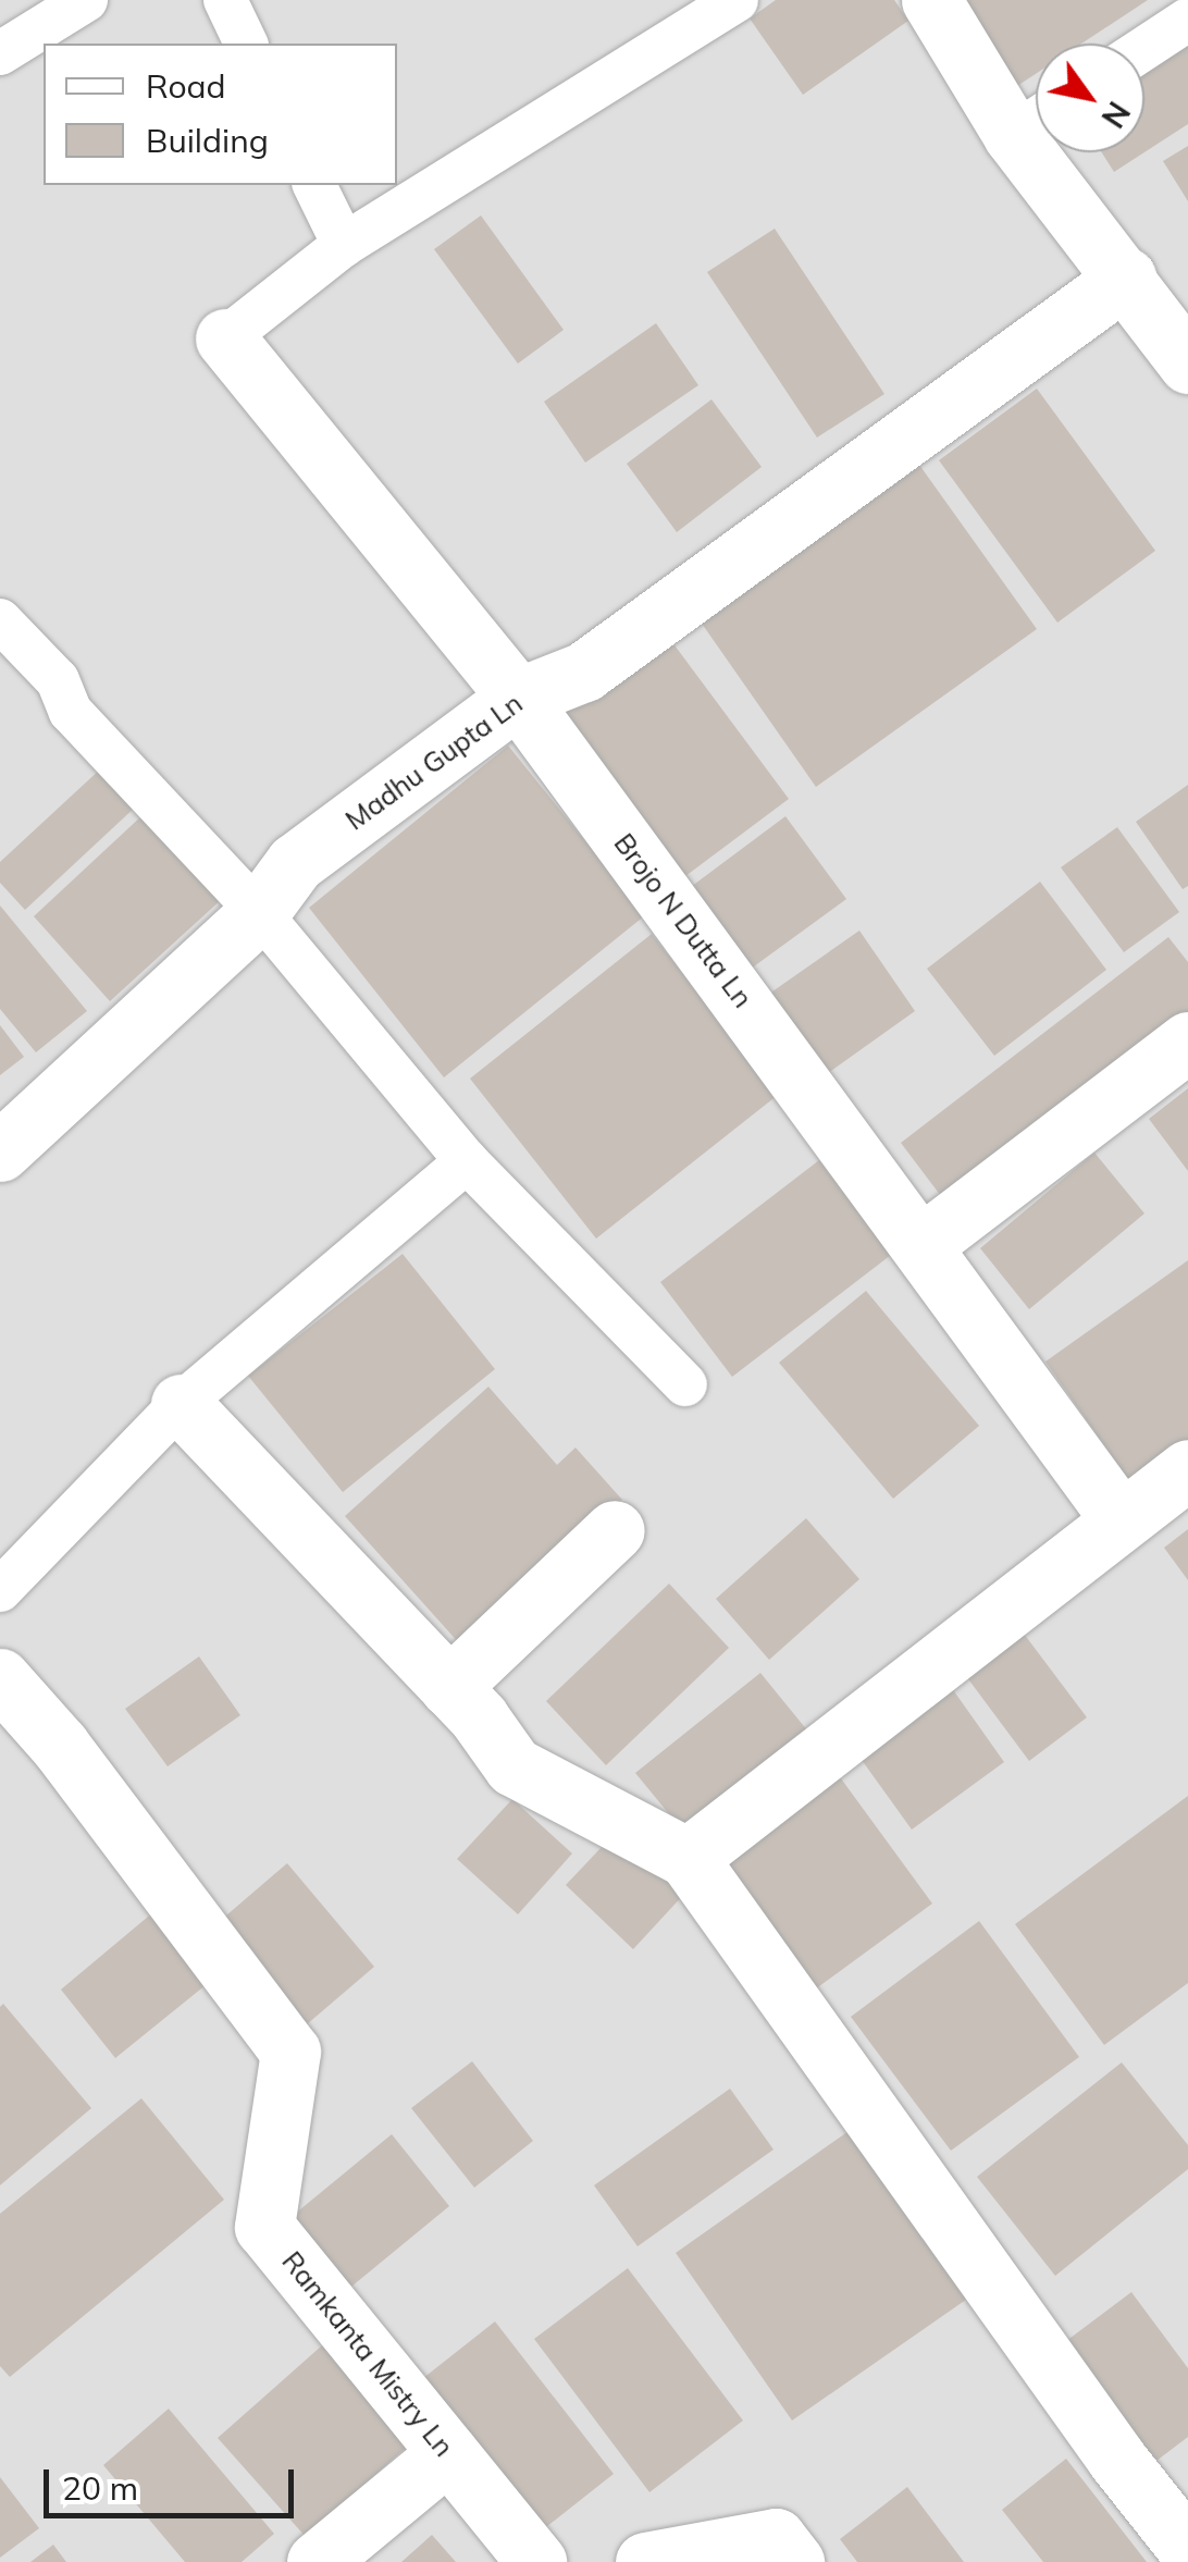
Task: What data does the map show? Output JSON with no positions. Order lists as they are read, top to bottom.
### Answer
{
  "streets": {
    "street": ["Madhu Gupta Ln", "Brojo N Dutta Ln", "Ramkanta Mistry Ln"]
  },
  "crossings": [
    ["Madhu Gupta Ln", "Brojo N Dutta Ln"]
  ],
  "legend": ["Road", "Building"],
  "scale_bar": "20 m",
  "north": "bottom right"
}
